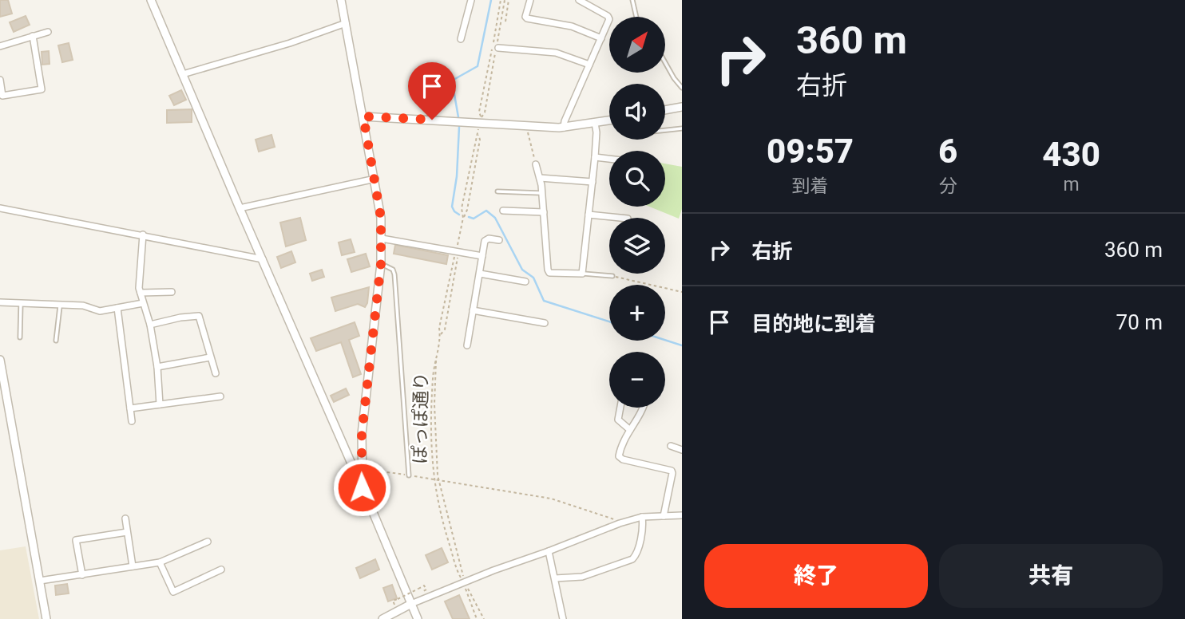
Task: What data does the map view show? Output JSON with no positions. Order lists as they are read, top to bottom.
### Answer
{
  "streets": {
    "path": ["ぽっぽ通り"]
  },
  "north": "top right",
  "page": {
    "turn": ["360 m", "右折"],
    "map_buttons": ["+", "−"],
    "eta": [
      "09:57",
      "到着",
      "6",
      "分",
      "430",
      "m"
    ],
    "list": [
      {
        "name": "右折",
        "value": "360 m"
      },
      {
        "name": "目的地に到着",
        "value": "70 m"
      }
    ],
    "buttons": ["終了", "共有"]
  }
}
